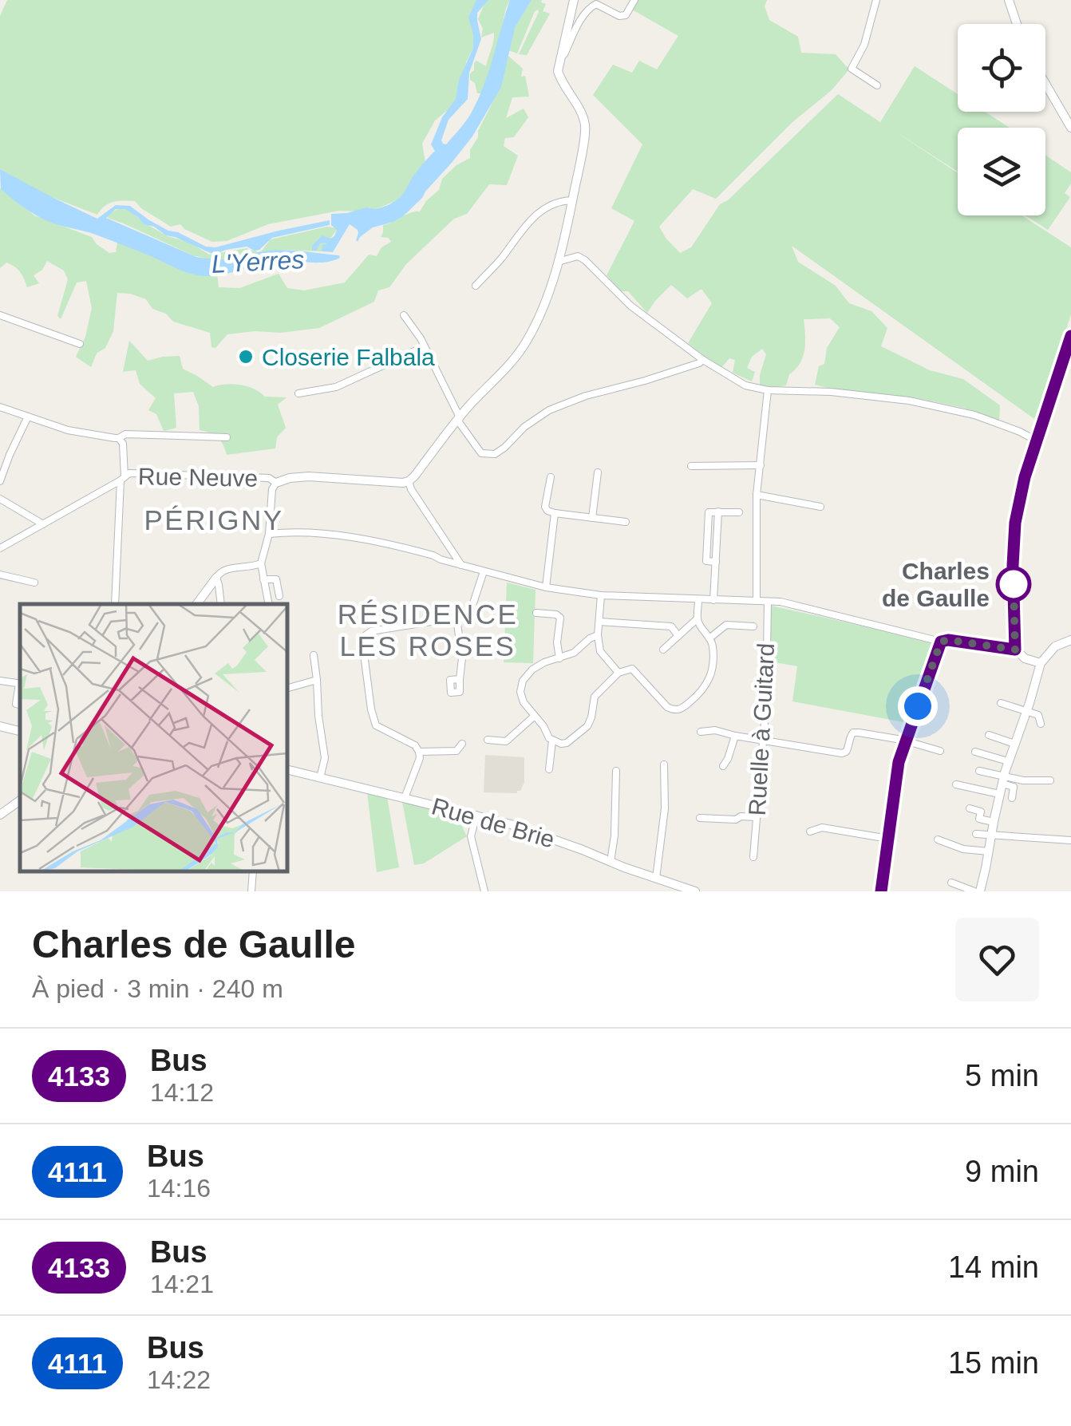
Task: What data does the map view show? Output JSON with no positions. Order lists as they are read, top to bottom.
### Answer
{
  "streets": {
    "street": ["Rue Neuve", "Ruelle à Guitard", "Rue de Brie"]
  },
  "districts": ["PÉRIGNY", "RÉSIDENCE LES ROSES"],
  "water": ["L'Yerres"],
  "places": ["Closerie Falbala", "Charles de Gaulle"],
  "lines": ["bus line 4133"],
  "page": {
    "heading": ["Charles de Gaulle", "À pied · 3 min · 240 m"],
    "list": [
      {
        "mark": "4133",
        "name": "Bus",
        "note": "14:12",
        "value": "5 min"
      },
      {
        "mark": "4111",
        "name": "Bus",
        "note": "14:16",
        "value": "9 min"
      },
      {
        "mark": "4133",
        "name": "Bus",
        "note": "14:21",
        "value": "14 min"
      },
      {
        "mark": "4111",
        "name": "Bus",
        "note": "14:22",
        "value": "15 min"
      }
    ]
  }
}
